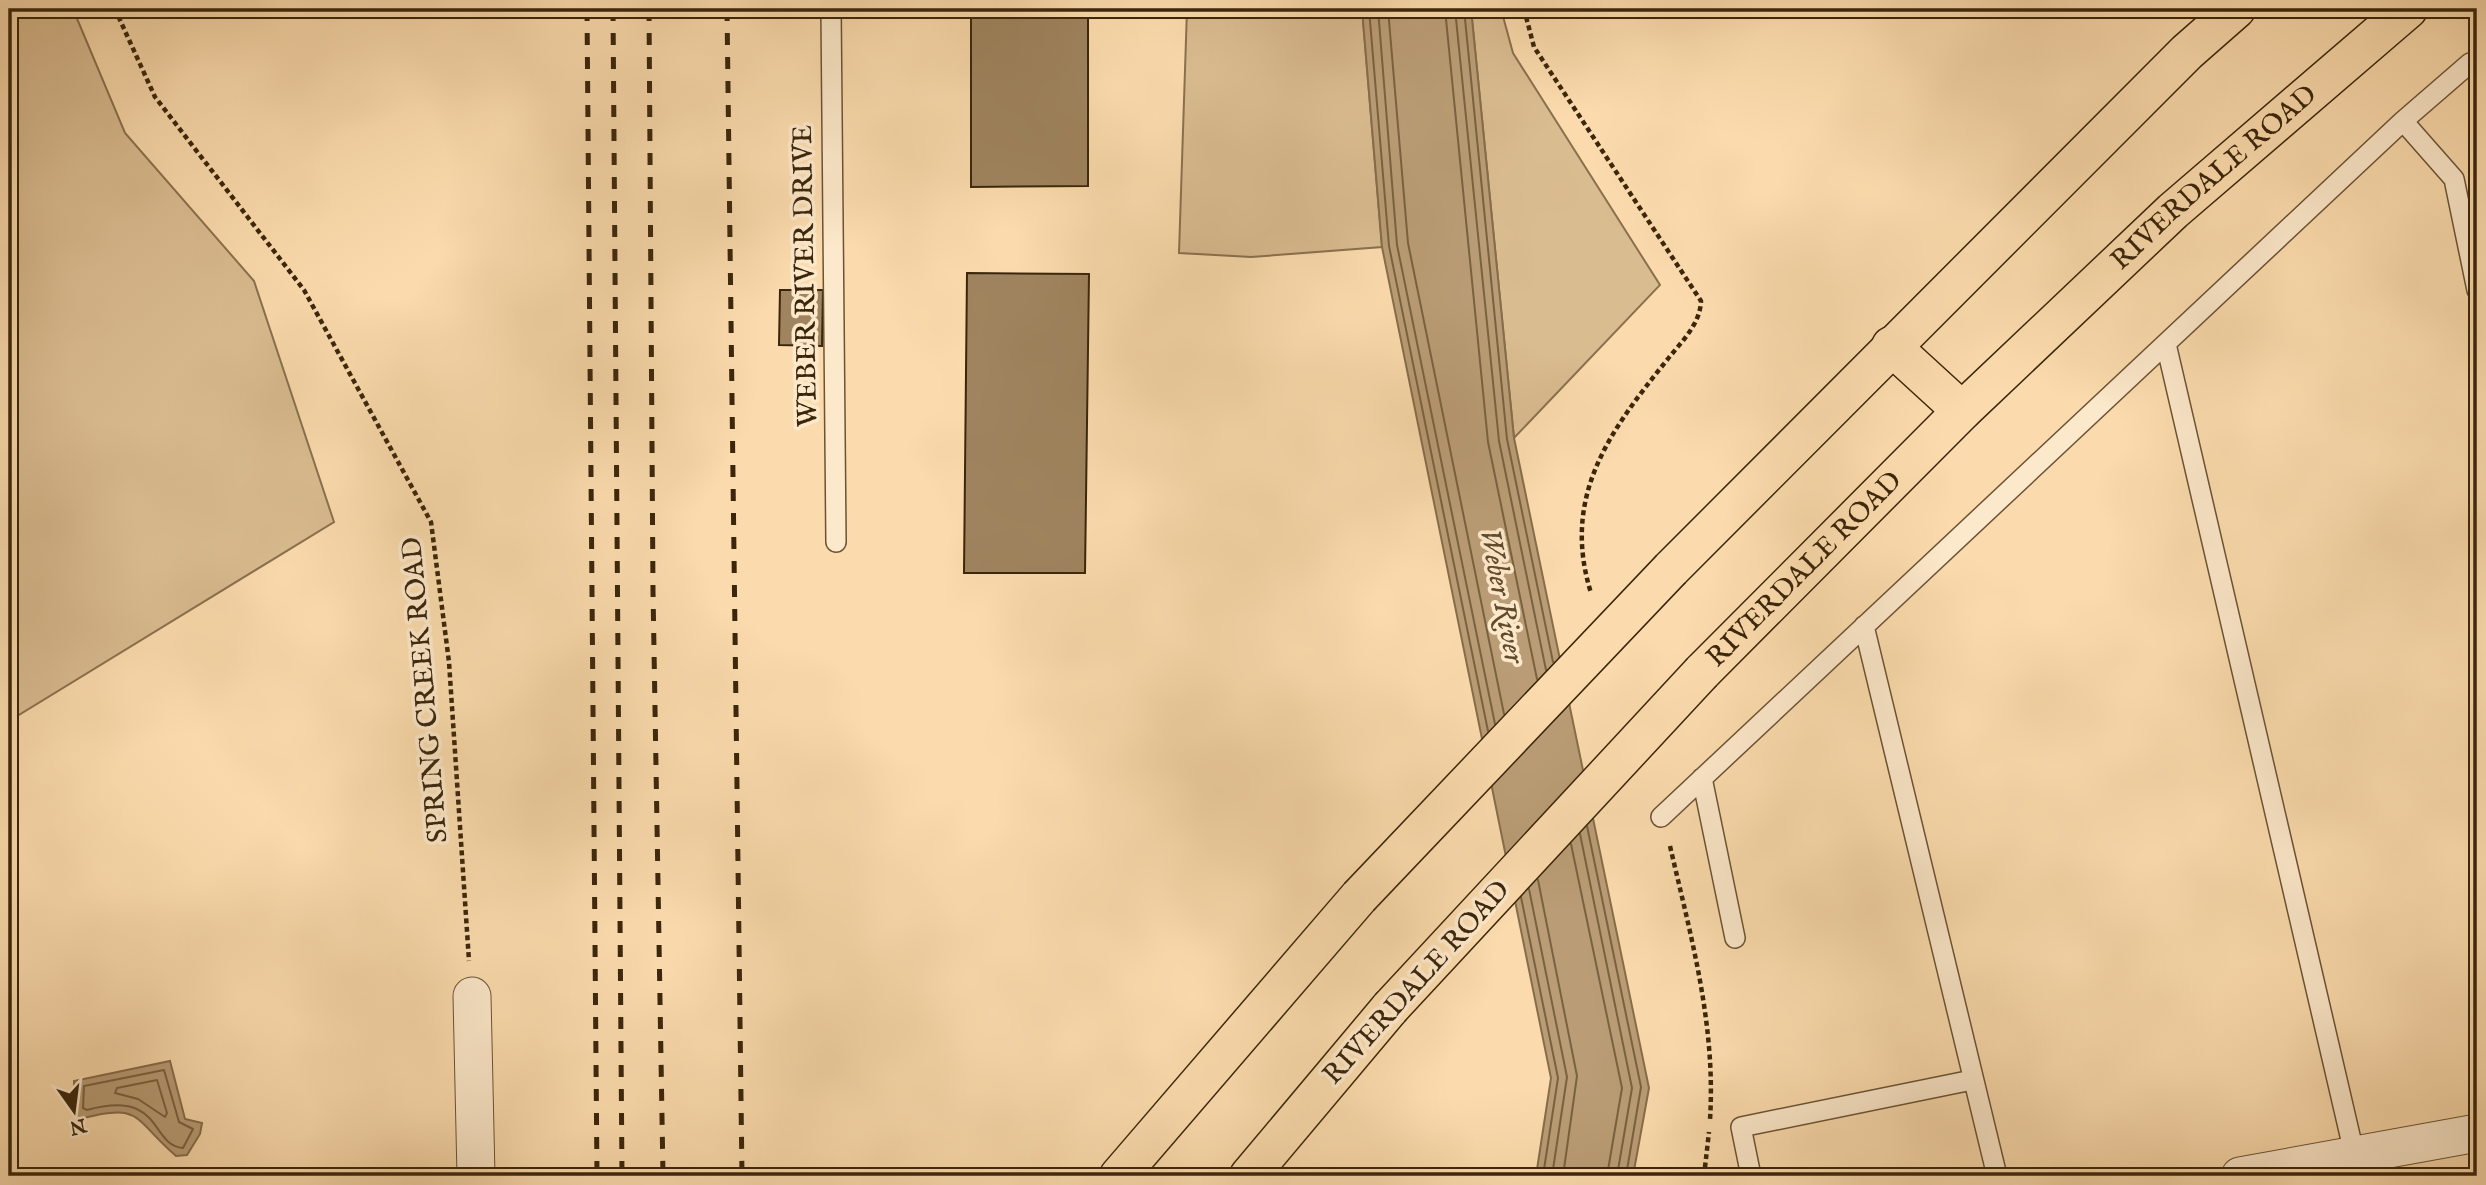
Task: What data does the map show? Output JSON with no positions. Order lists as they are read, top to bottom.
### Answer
{
  "streets": {
    "main road": ["RIVERDALE ROAD"],
    "lane": ["WEBER RIVER DRIVE"],
    "path": ["SPRING CREEK ROAD"]
  },
  "water": ["Weber River"],
  "north": "bottom"
}
